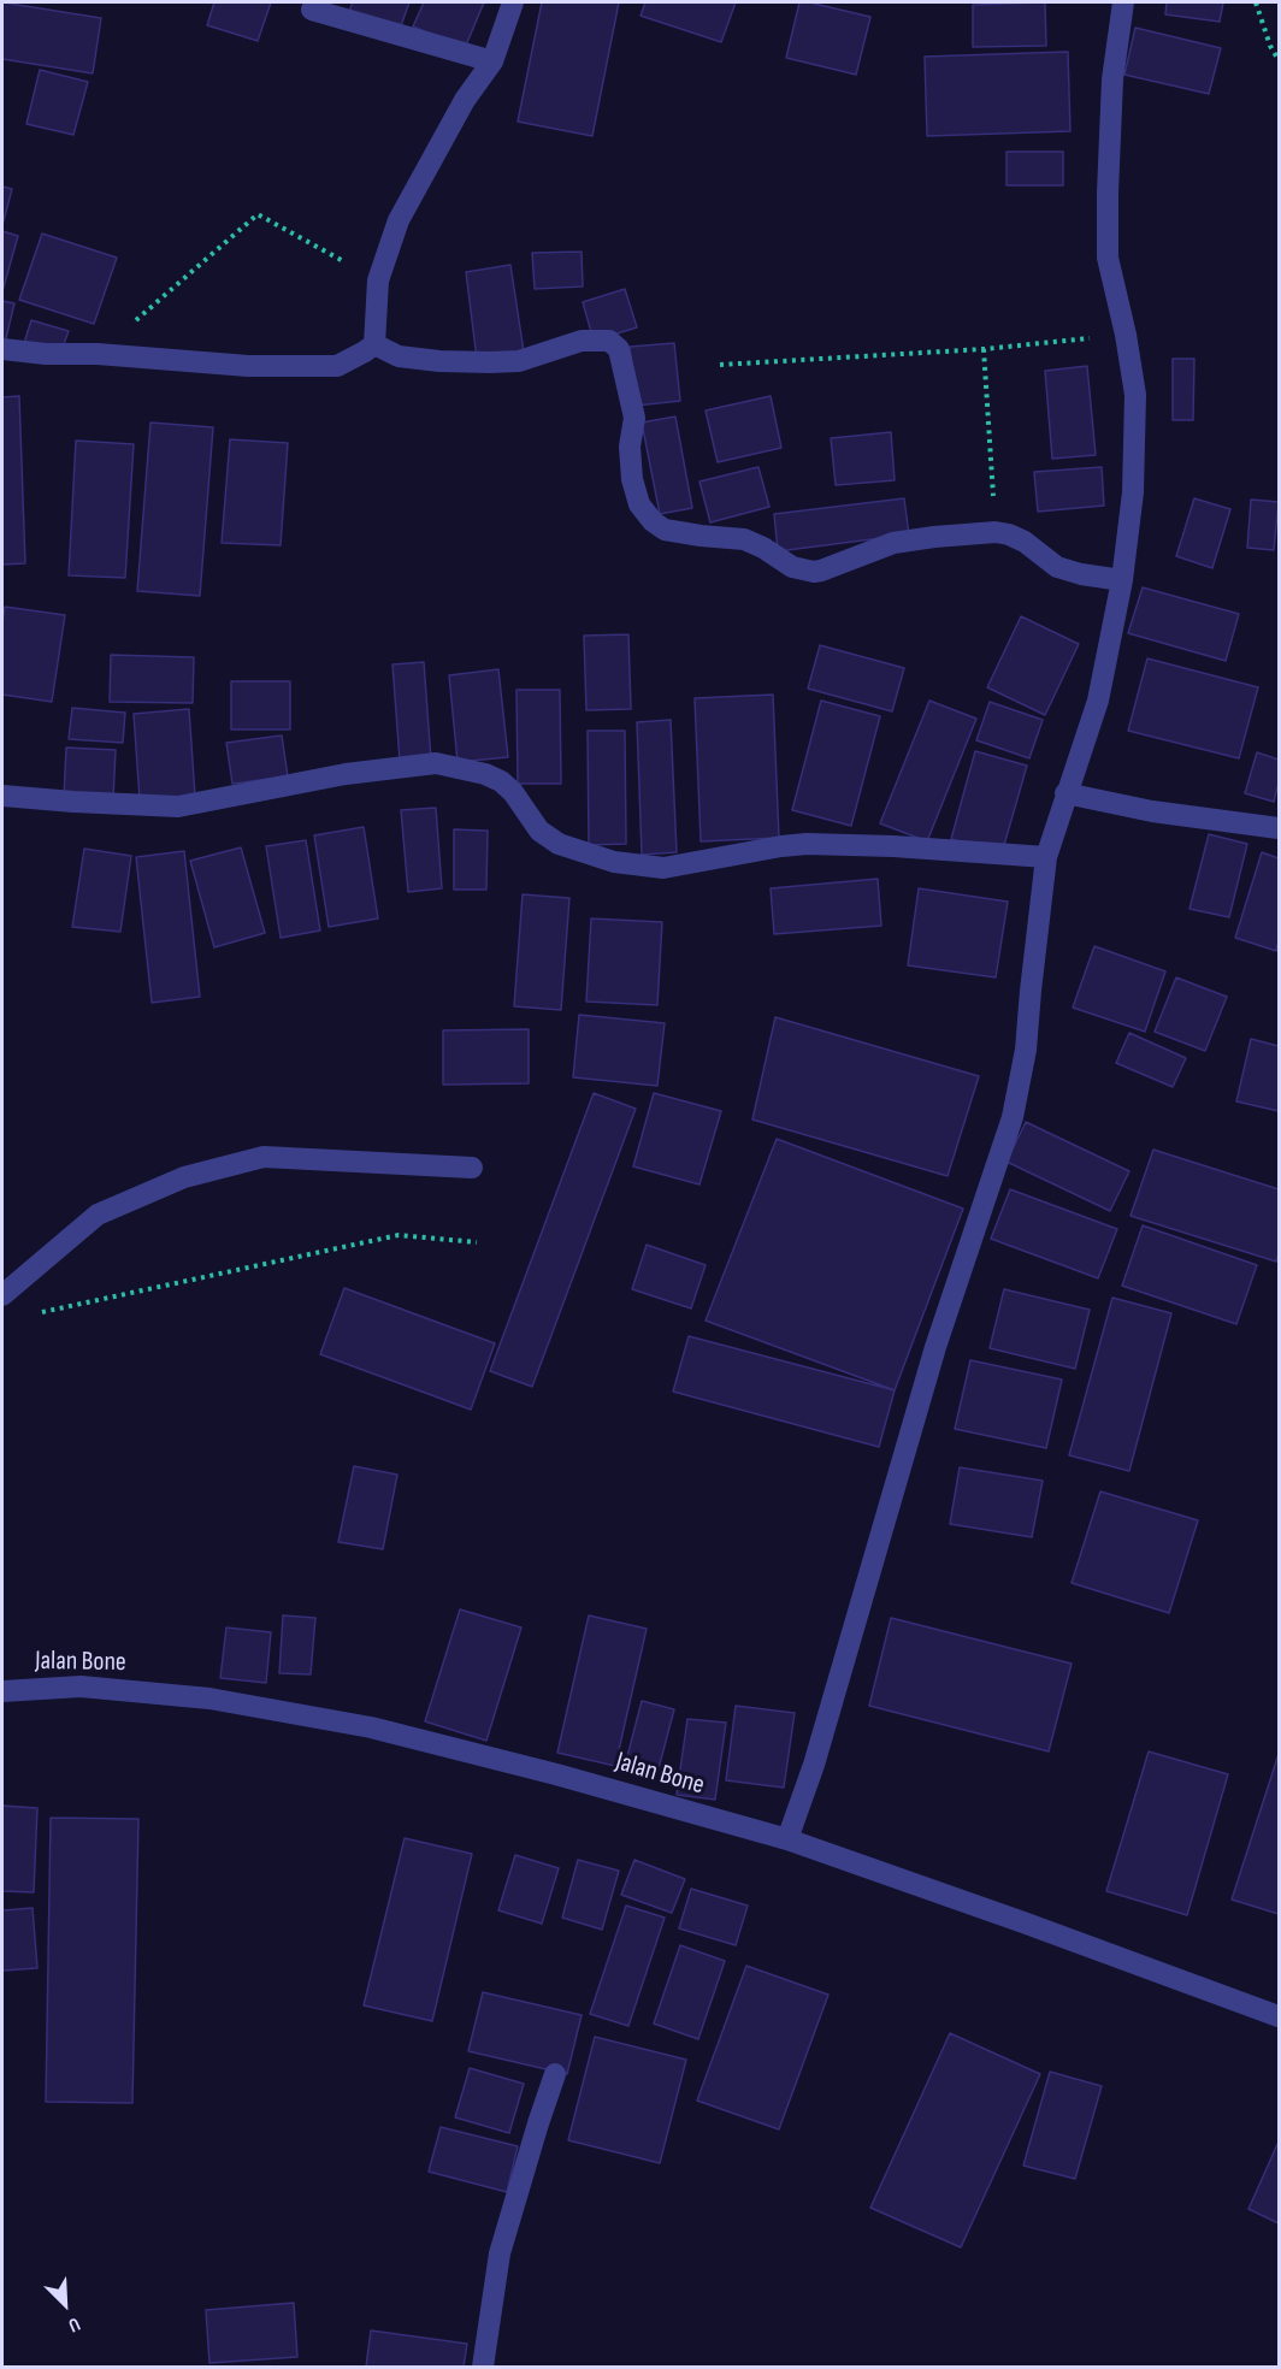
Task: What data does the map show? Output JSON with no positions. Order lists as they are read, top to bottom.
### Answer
{
  "streets": {
    "street": ["Jalan Bone"]
  },
  "north": "bottom right"
}
